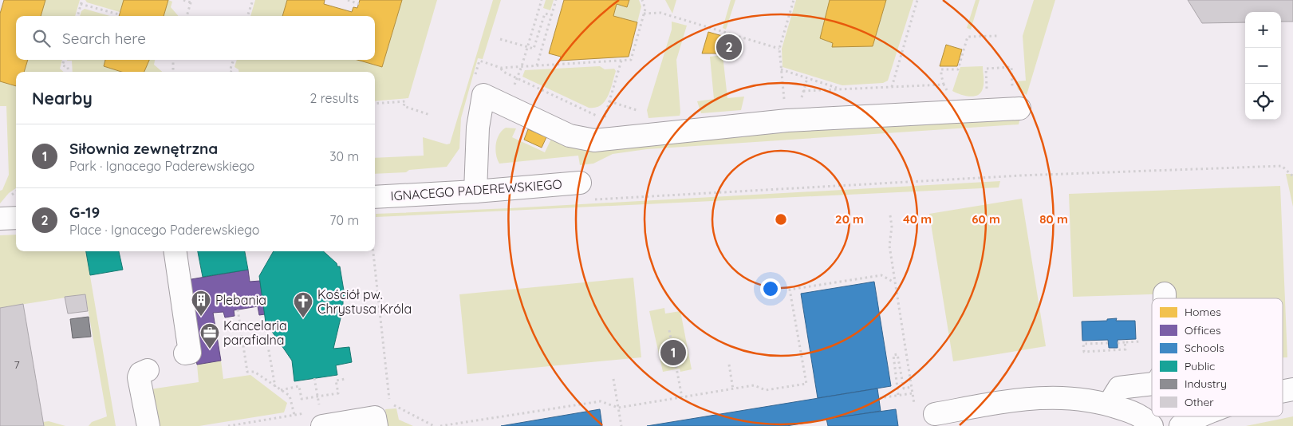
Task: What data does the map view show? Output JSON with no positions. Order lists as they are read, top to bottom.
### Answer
{
  "streets": {
    "street": ["IGNACEGO PADEREWSKIEGO"]
  },
  "places": {
    "building": ["Plebania"],
    "church": ["Kościół pw. Chrystusa Króla"],
    "office": ["Kancelaria parafialna"]
  },
  "house_numbers": ["7"],
  "legend": [
    "Homes",
    "Offices",
    "Schools",
    "Public",
    "Industry",
    "Other"
  ],
  "page": {
    "map_buttons": ["+", "−"],
    "search": "Search here",
    "pins": ["2", "1"],
    "heading": ["Nearby", "2 results"],
    "list": [
      {
        "mark": "1",
        "name": "Siłownia zewnętrzna",
        "note": "Park · Ignacego Paderewskiego",
        "value": "30 m"
      },
      {
        "mark": "2",
        "name": "G-19",
        "note": "Place · Ignacego Paderewskiego",
        "value": "70 m"
      }
    ]
  },
  "rings": [
    "20 m",
    "40 m",
    "60 m",
    "80 m"
  ]
}
